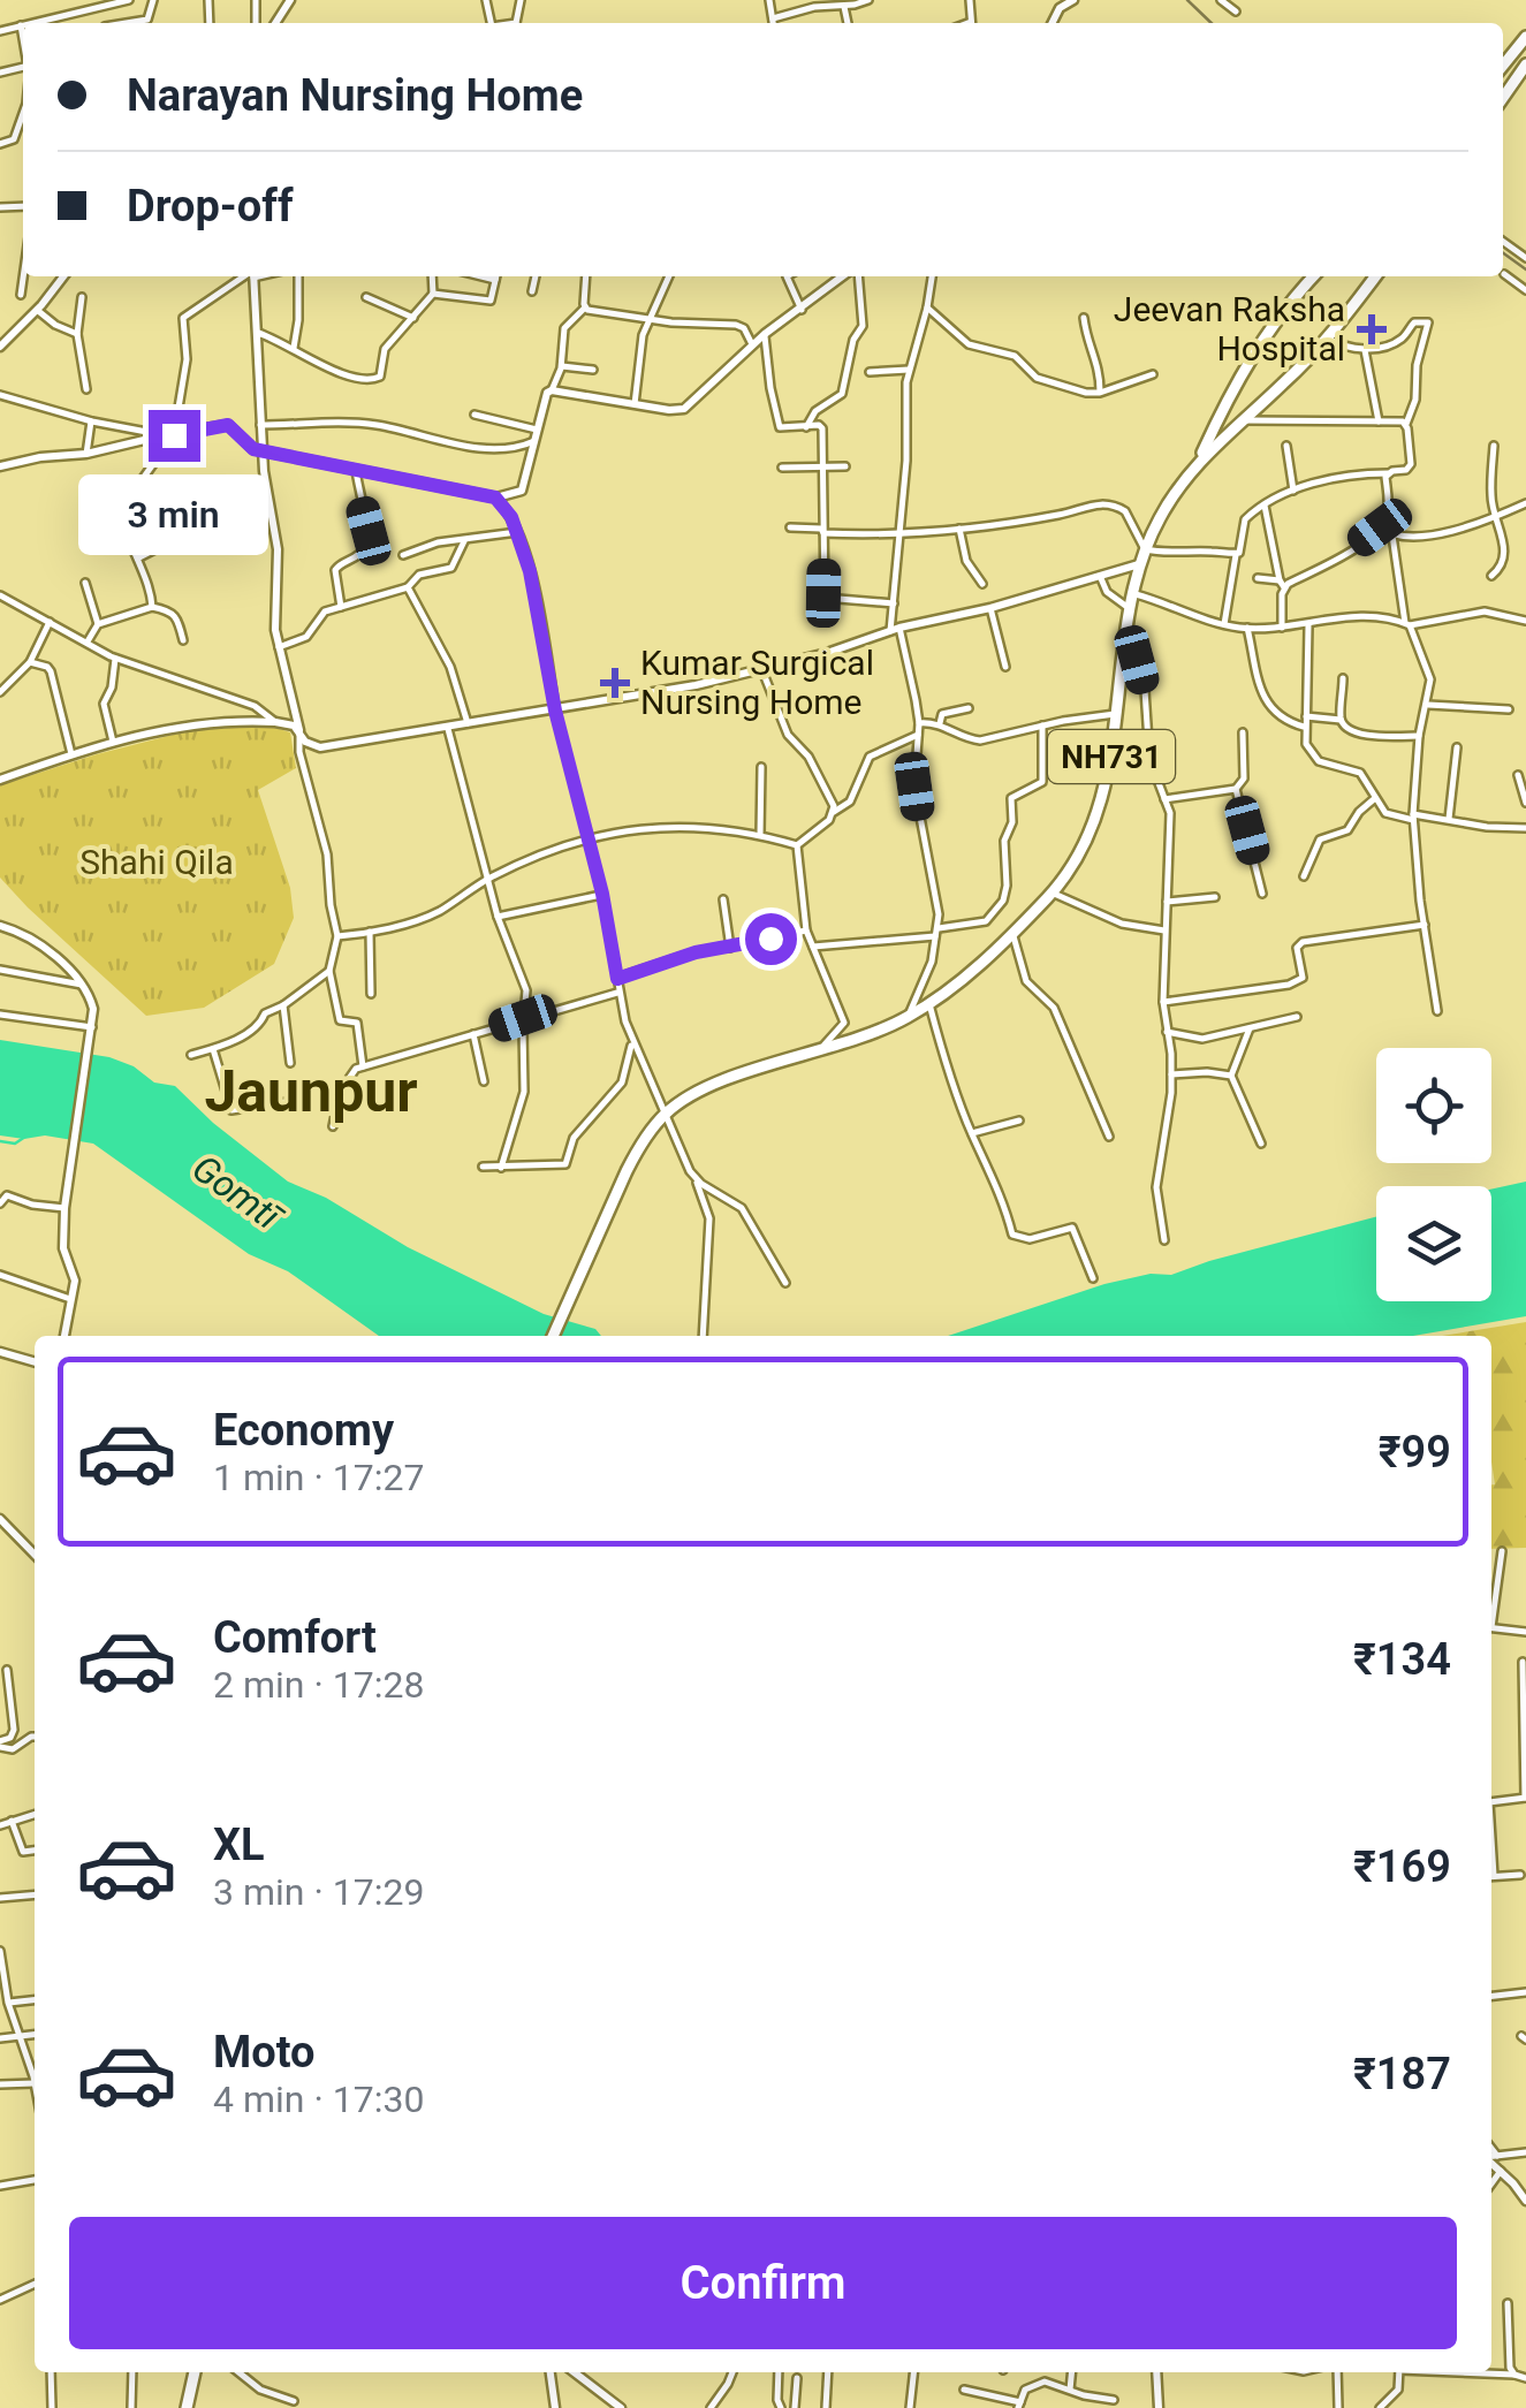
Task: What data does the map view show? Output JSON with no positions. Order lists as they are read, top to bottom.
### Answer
{
  "streets": {
    "highway": ["NH731"]
  },
  "districts": ["Jaunpur"],
  "water": ["Gomtī"],
  "parks": ["Shahi Qila"],
  "places": {
    "health": ["Jeevan Raksha Hospital", "Kumar Surgical Nursing Home"]
  },
  "page": {
    "banner": ["Narayan Nursing Home", "Drop-off"],
    "bubble": "3 min",
    "list": [
      {
        "name": "Economy",
        "note": "1 min · 17:27",
        "value": "₹99"
      },
      {
        "name": "Comfort",
        "note": "2 min · 17:28",
        "value": "₹134"
      },
      {
        "name": "XL",
        "note": "3 min · 17:29",
        "value": "₹169"
      },
      {
        "name": "Moto",
        "note": "4 min · 17:30",
        "value": "₹187"
      }
    ],
    "buttons": "Confirm"
  }
}
